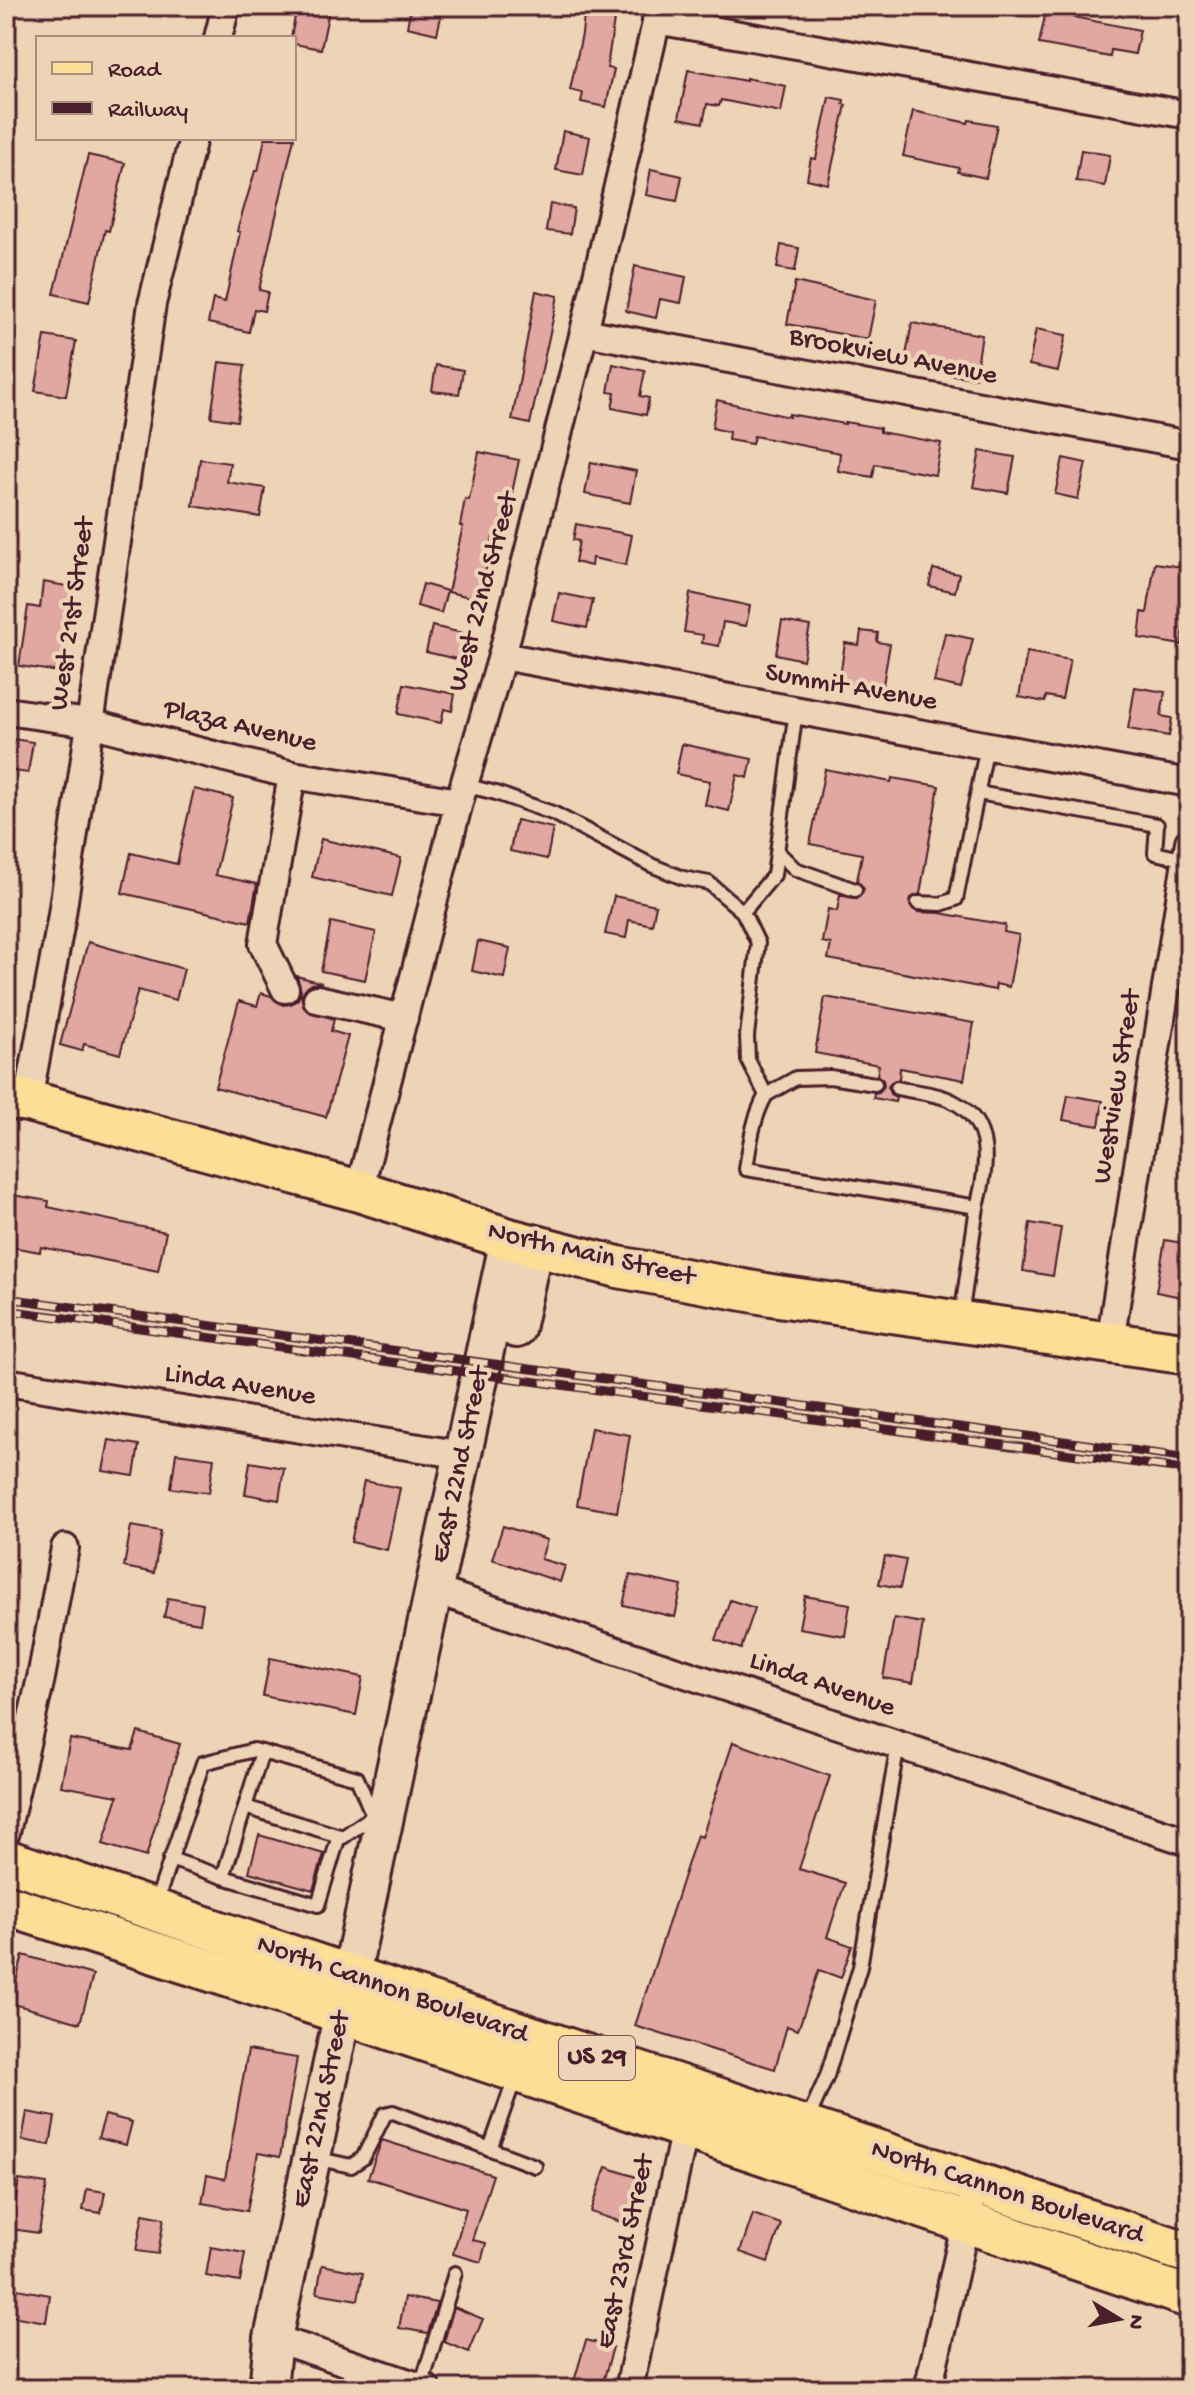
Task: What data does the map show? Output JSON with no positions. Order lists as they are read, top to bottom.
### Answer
{
  "streets": {
    "main road": [
      "North Main Street",
      "East 22nd Street",
      "North Cannon Boulevard",
      "US 29"
    ],
    "street": [
      "Brookview Avenue",
      "West 22nd Street",
      "West 21st Street",
      "Summit Avenue",
      "Plaza Avenue",
      "Westview Street",
      "Linda Avenue",
      "East 23rd Street"
    ]
  },
  "crossings": [
    ["Brookview Avenue", "West 22nd Street"],
    ["West 22nd Street", "Summit Avenue"],
    ["West 22nd Street", "Plaza Avenue"],
    ["West 22nd Street", "North Main Street"],
    ["West 21st Street", "Plaza Avenue"],
    ["West 21st Street", "North Main Street"],
    ["Westview Street", "North Main Street"],
    ["North Main Street", "East 22nd Street"],
    ["Linda Avenue", "East 22nd Street"],
    ["East 22nd Street", "North Cannon Boulevard"],
    ["North Cannon Boulevard", "East 23rd Street"]
  ],
  "legend": ["Road", "Railway"],
  "north": "right"
}
